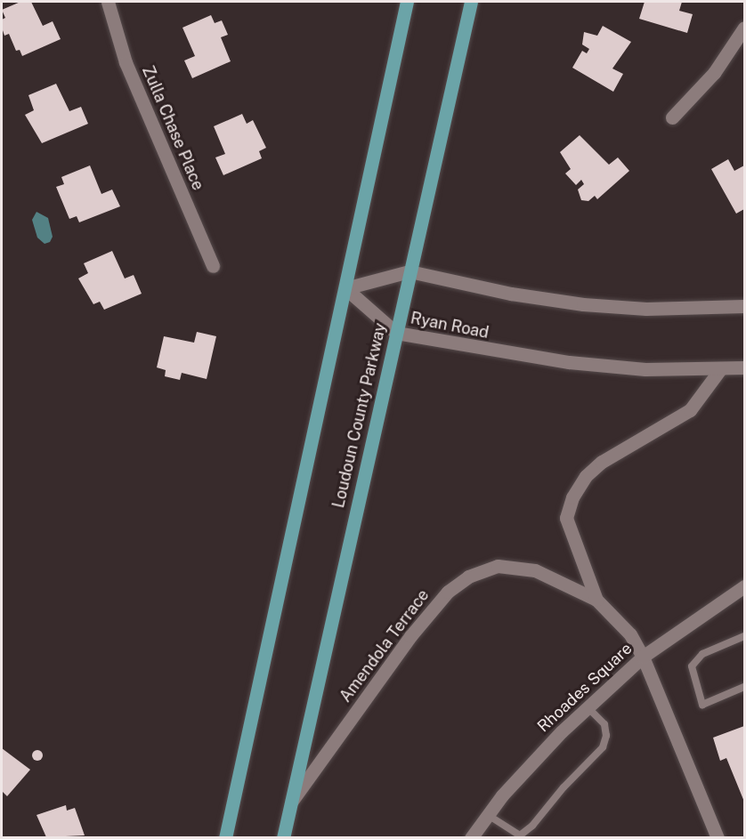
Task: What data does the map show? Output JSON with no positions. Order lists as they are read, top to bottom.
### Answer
{
  "streets": {
    "main road": ["Loudoun County Parkway"],
    "street": [
      "Zulla Chase Place",
      "Ryan Road",
      "Amendola Terrace",
      "Rhoades Square"
    ]
  },
  "crossings": [
    ["Ryan Road", "Loudoun County Parkway"],
    ["Ryan Road", "Amendola Terrace"],
    ["Loudoun County Parkway", "Amendola Terrace"],
    ["Amendola Terrace", "Rhoades Square"]
  ]
}
